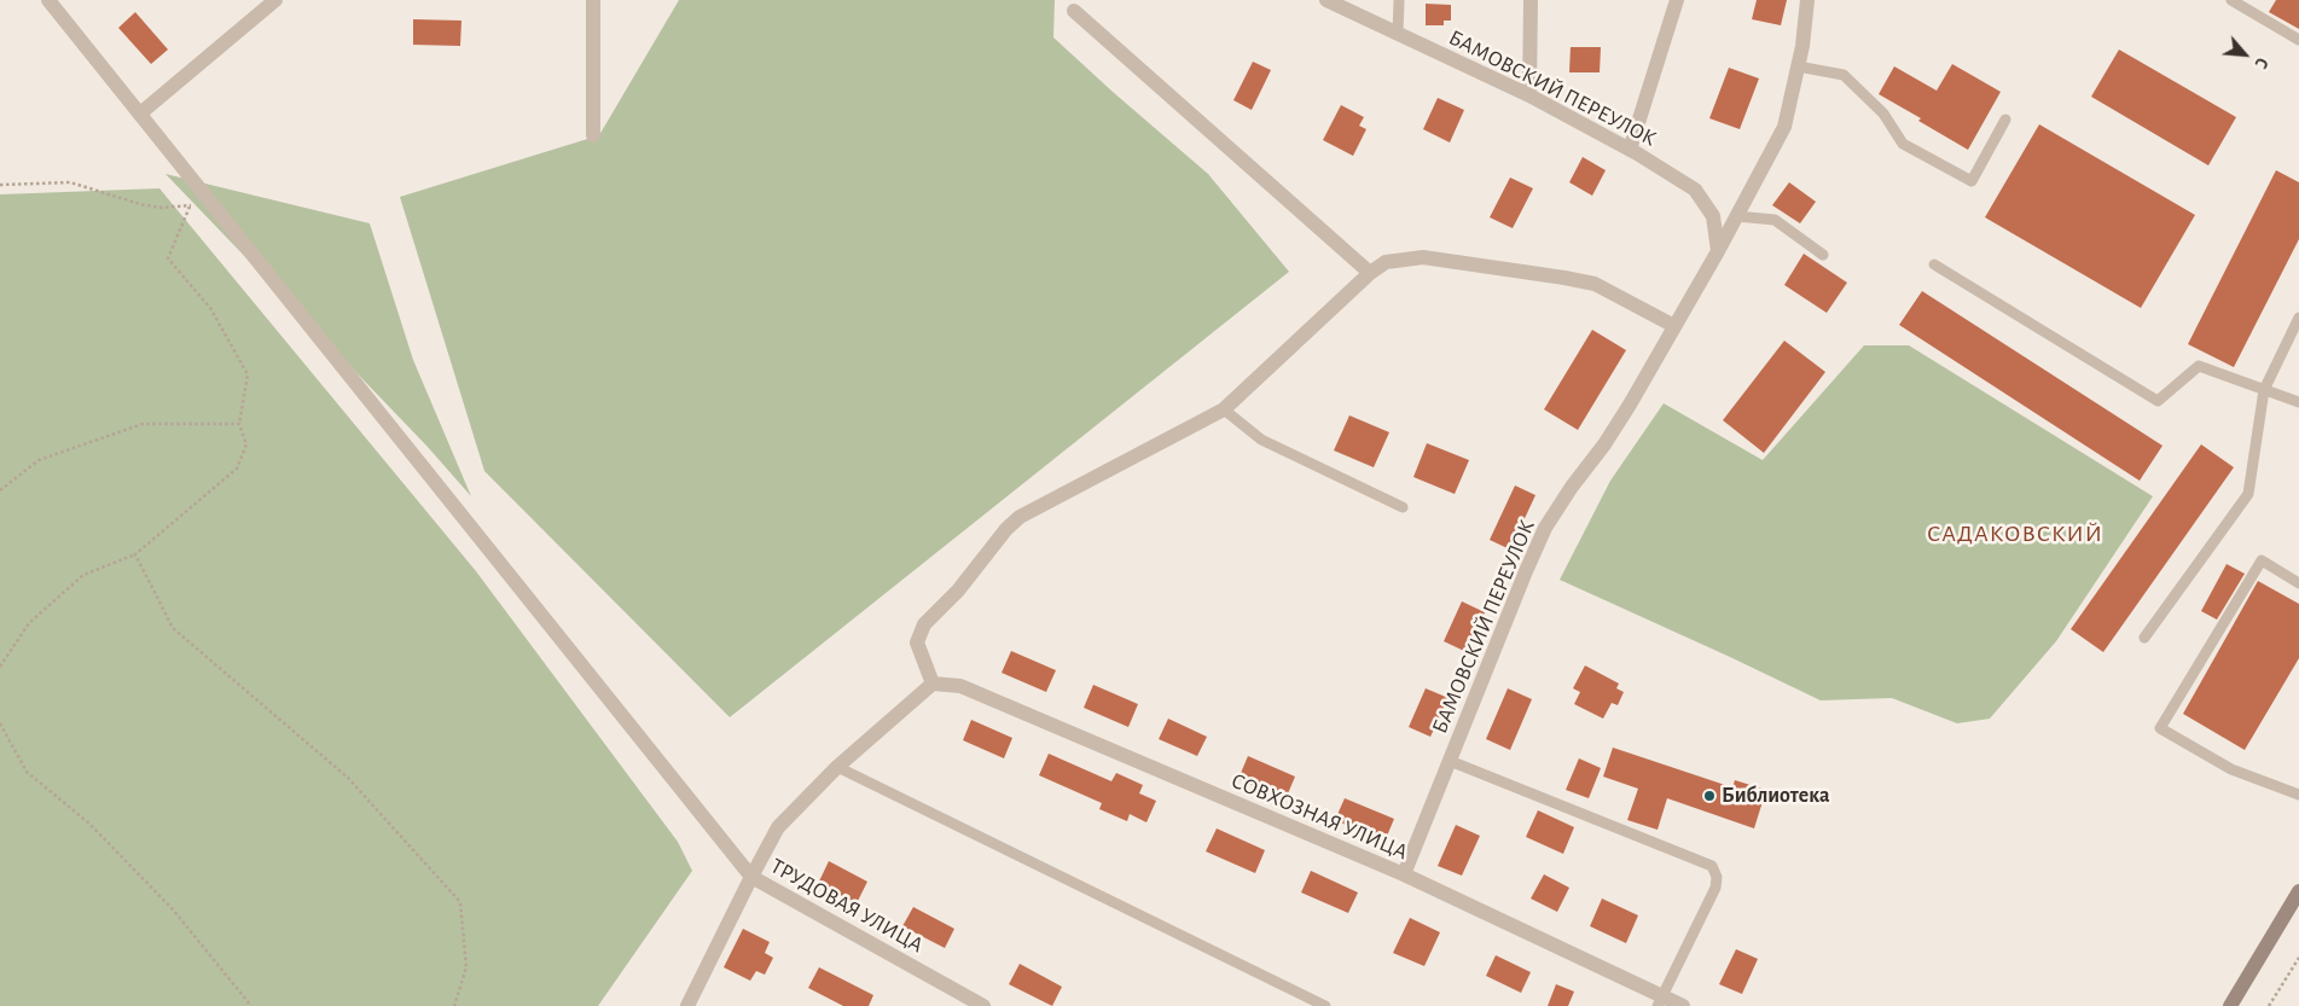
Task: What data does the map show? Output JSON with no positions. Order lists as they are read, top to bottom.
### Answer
{
  "streets": {
    "street": ["БАМОВСКИЙ ПЕРЕУЛОК", "СОВХОЗНАЯ УЛИЦА", "ТРУДОВАЯ УЛИЦА"]
  },
  "crossings": [
    ["БАМОВСКИЙ ПЕРЕУЛОК", "СОВХОЗНАЯ УЛИЦА"]
  ],
  "districts": ["САДАКОВСКИЙ"],
  "places": ["Библиотека"],
  "north": "bottom right"
}
